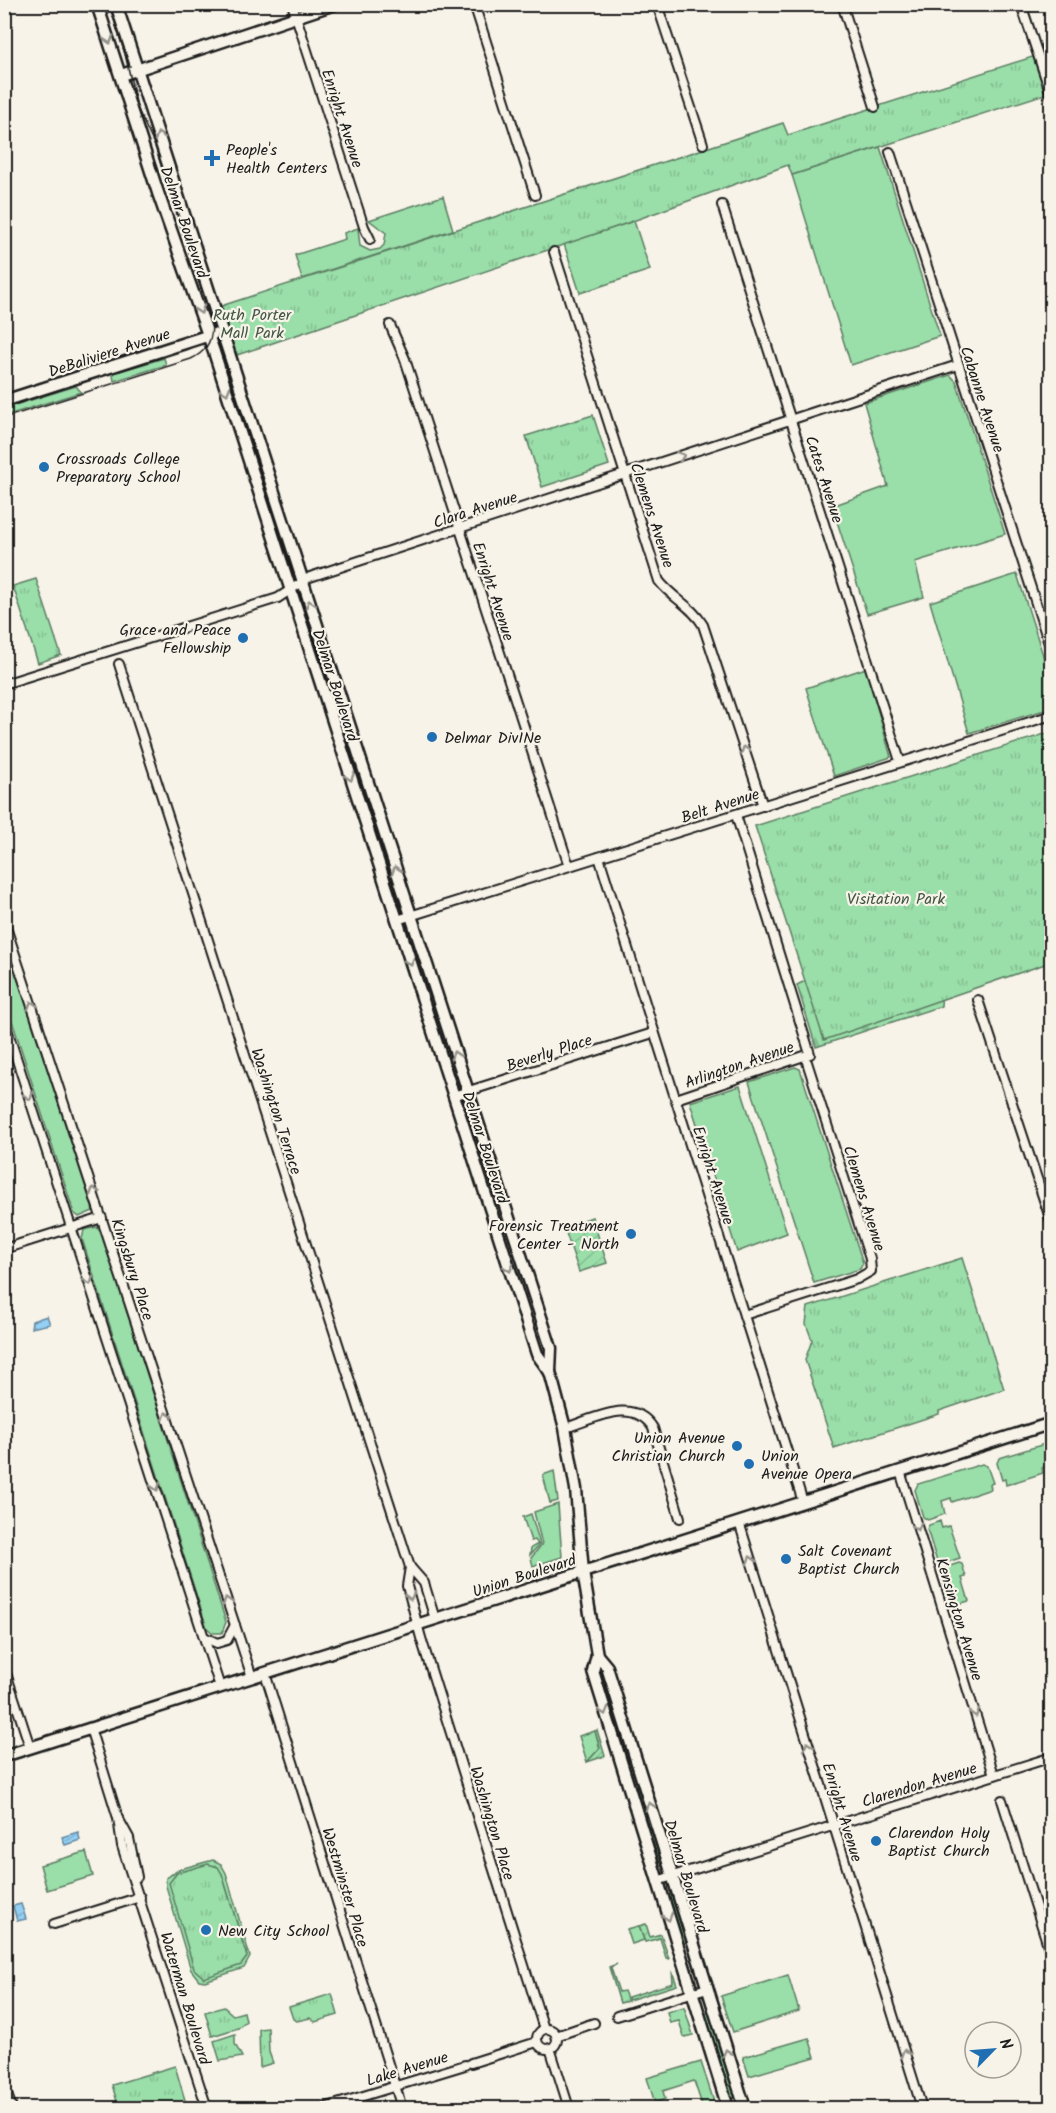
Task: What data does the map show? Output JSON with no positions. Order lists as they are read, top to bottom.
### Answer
{
  "streets": {
    "main road": ["Delmar Boulevard", "DeBaliviere Avenue", "Union Boulevard"],
    "street": [
      "Enright Avenue",
      "Cabanne Avenue",
      "Cates Avenue",
      "Clara Avenue",
      "Clemens Avenue",
      "Belt Avenue",
      "Beverly Place",
      "Arlington Avenue",
      "Washington Terrace",
      "Kingsbury Place",
      "Kensington Avenue",
      "Clarendon Avenue",
      "Washington Place",
      "Westminster Place",
      "Waterman Boulevard",
      "Lake Avenue"
    ]
  },
  "crossings": [
    ["Enright Avenue", "Clara Avenue"],
    ["Enright Avenue", "Clemens Avenue"],
    ["Enright Avenue", "Belt Avenue"],
    ["Enright Avenue", "Beverly Place"],
    ["Enright Avenue", "Arlington Avenue"],
    ["Enright Avenue", "Union Boulevard"],
    ["Enright Avenue", "Clarendon Avenue"],
    ["Delmar Boulevard", "DeBaliviere Avenue"],
    ["Delmar Boulevard", "Clara Avenue"],
    ["Delmar Boulevard", "Belt Avenue"],
    ["Delmar Boulevard", "Beverly Place"],
    ["Delmar Boulevard", "Union Boulevard"],
    ["Delmar Boulevard", "Clarendon Avenue"],
    ["Cabanne Avenue", "Clara Avenue"],
    ["Cates Avenue", "Clara Avenue"],
    ["Cates Avenue", "Belt Avenue"],
    ["Clara Avenue", "Clemens Avenue"],
    ["Clemens Avenue", "Belt Avenue"],
    ["Clemens Avenue", "Arlington Avenue"],
    ["Washington Terrace", "Washington Place"],
    ["Kingsbury Place", "Union Boulevard"],
    ["Union Boulevard", "Kensington Avenue"],
    ["Union Boulevard", "Washington Place"],
    ["Union Boulevard", "Westminster Place"],
    ["Union Boulevard", "Waterman Boulevard"],
    ["Kensington Avenue", "Clarendon Avenue"],
    ["Washington Place", "Lake Avenue"],
    ["Westminster Place", "Lake Avenue"]
  ],
  "one_way": ["Clemens Avenue", "Kensington Avenue"],
  "parks": ["Ruth Porter Mall Park", "Visitation Park"],
  "places": {
    "health": ["People's Health Centers"],
    "other": [
      "Crossroads College Preparatory School",
      "Grace and Peace Fellowship",
      "Delmar DivINe",
      "Forensic Treatment Center - North",
      "Union Avenue Christian Church",
      "Union Avenue Opera",
      "Salt Covenant Baptist Church",
      "Clarendon Holy Baptist Church",
      "New City School"
    ]
  },
  "north": "top right"
}
